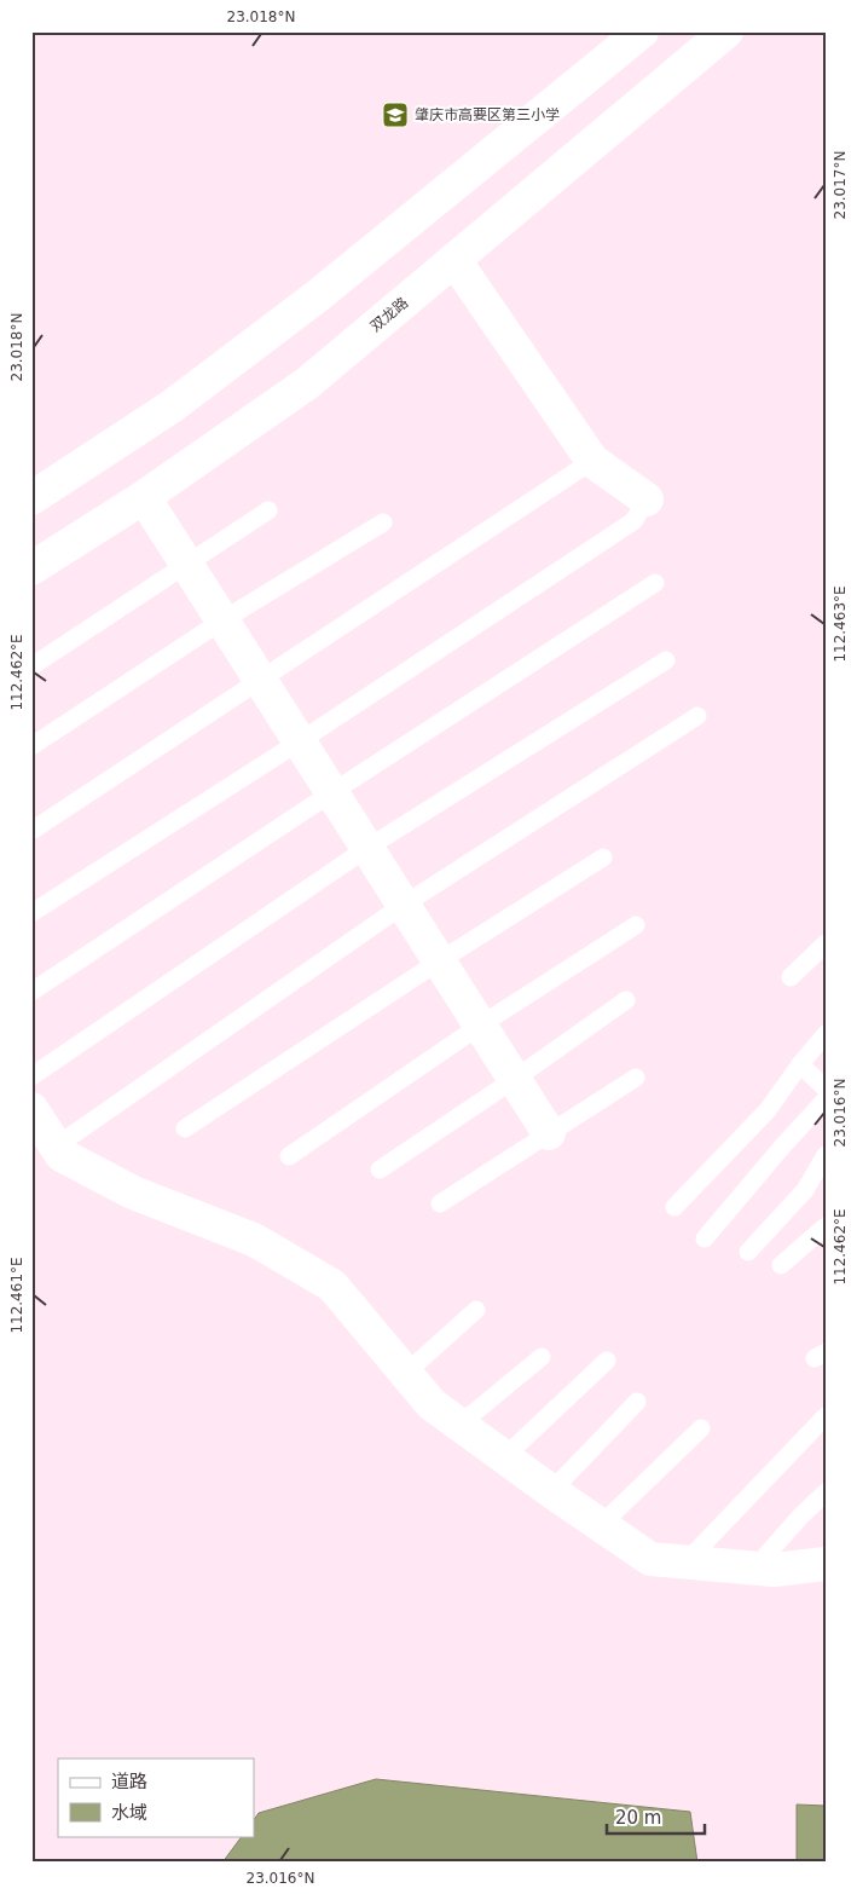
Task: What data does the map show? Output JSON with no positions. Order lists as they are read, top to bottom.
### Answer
{
  "streets": {
    "street": ["双龙路"]
  },
  "places": {
    "school or university": ["肇庆市高要区第三小学"]
  },
  "legend": ["道路", "水域"],
  "scale_bar": "20 m",
  "coordinates": [
    "23.018°N",
    "23.017°N",
    "112.463°E",
    "112.462°E",
    "23.016°N",
    "112.461°E"
  ]
}
